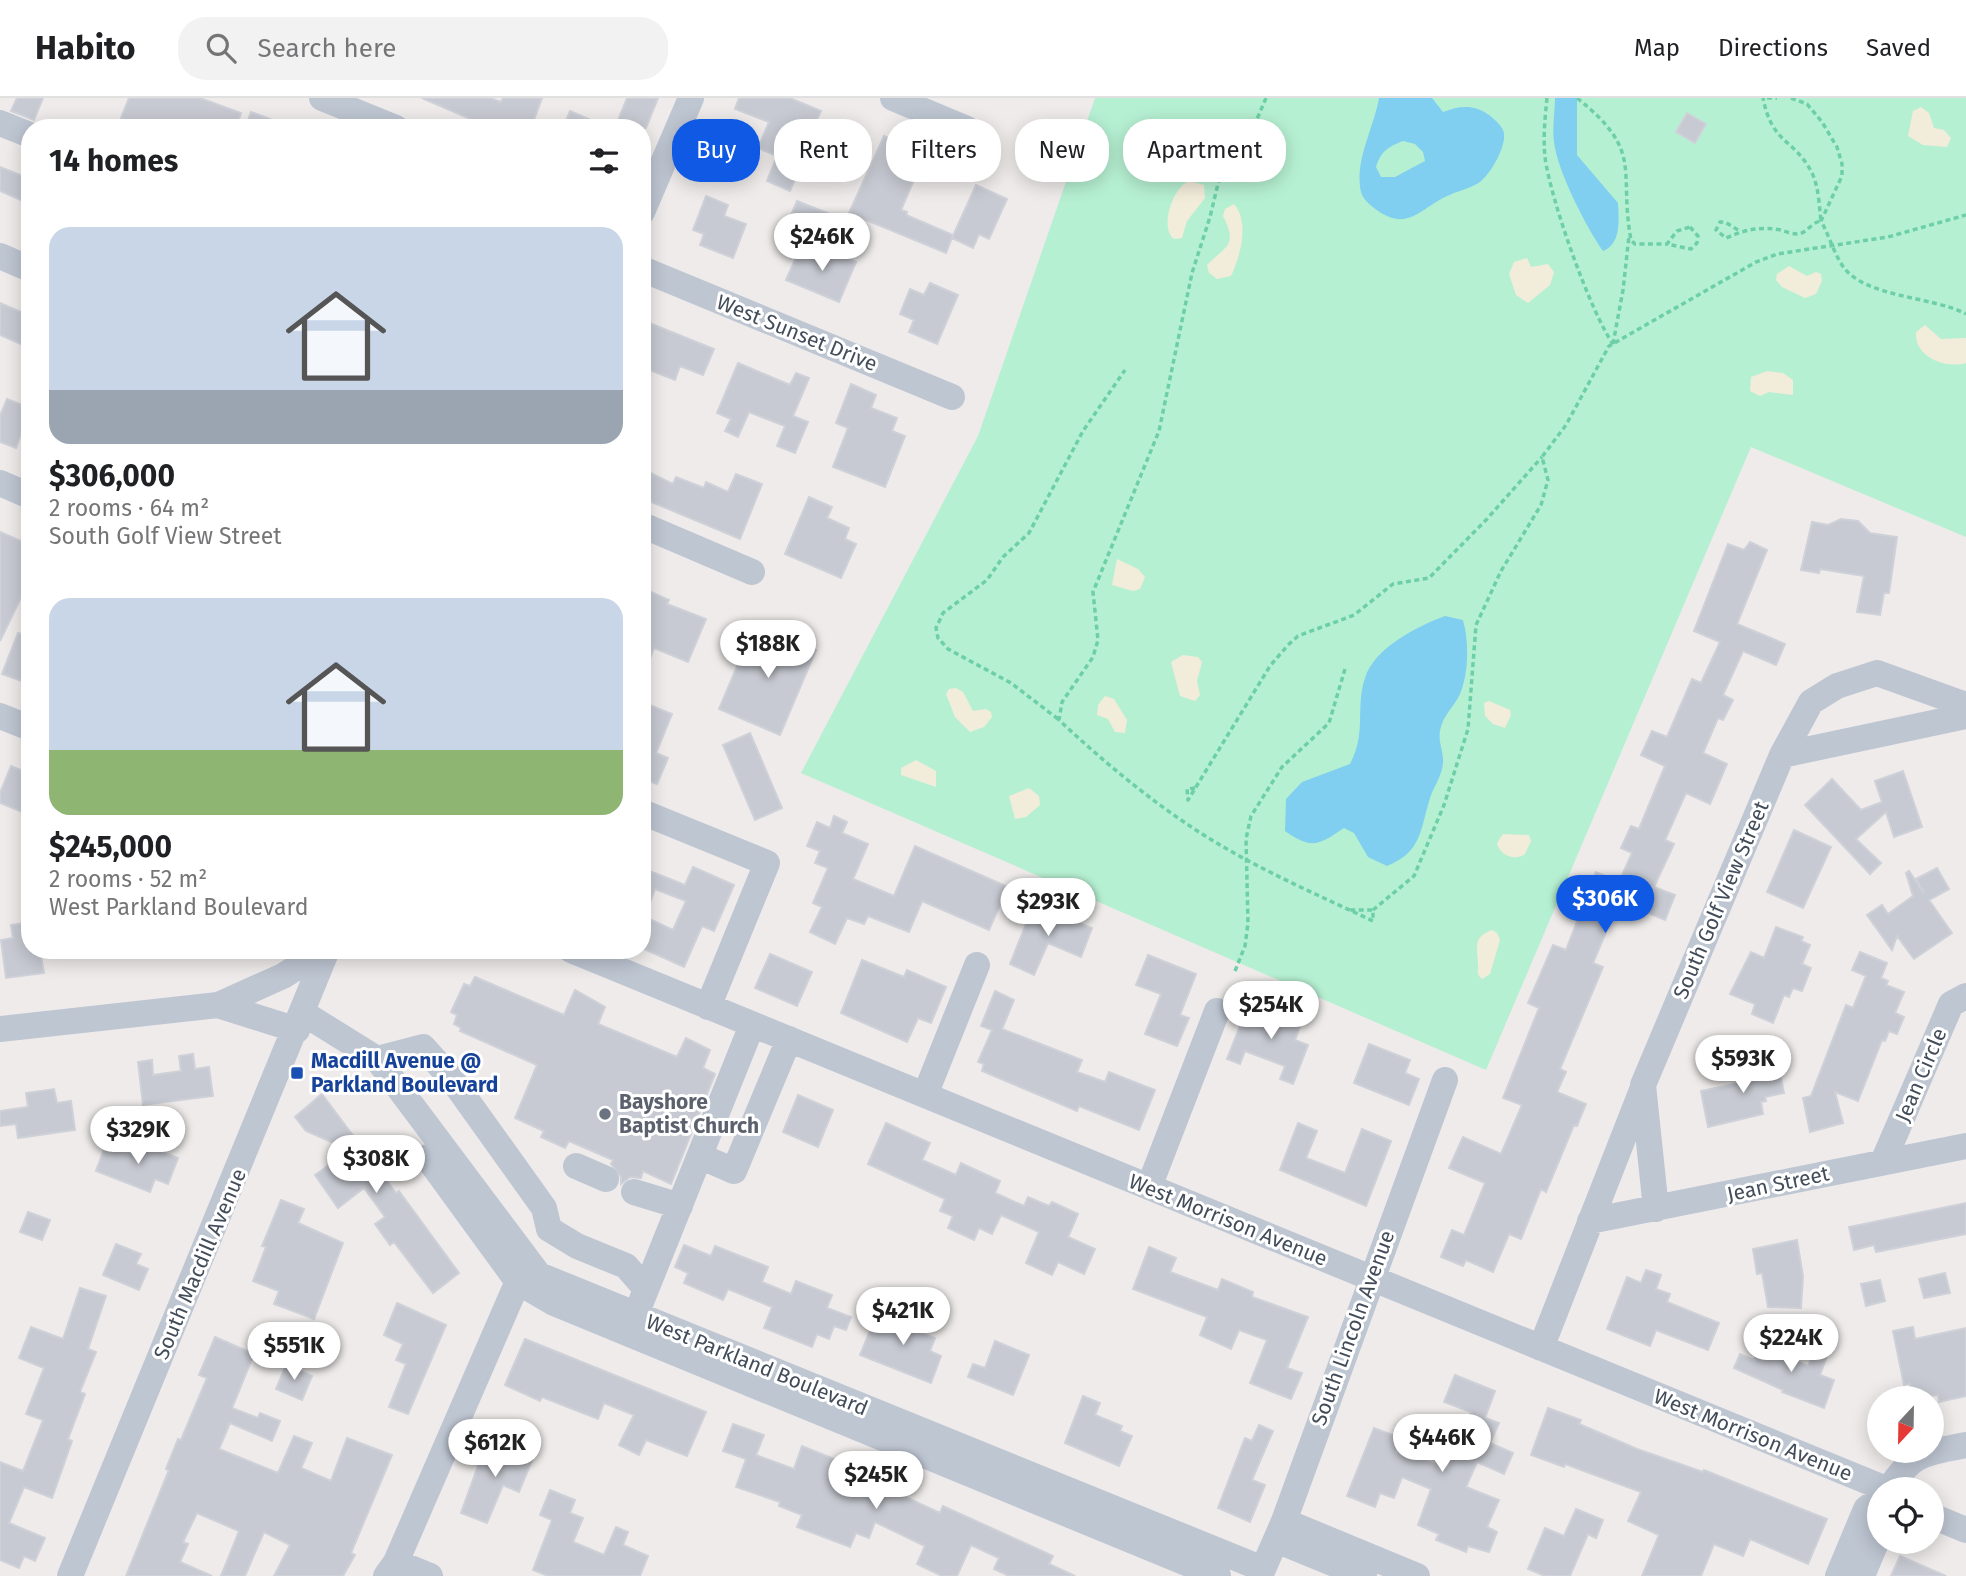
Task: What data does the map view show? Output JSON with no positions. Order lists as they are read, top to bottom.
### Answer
{
  "streets": {
    "street": [
      "West Sunset Drive",
      "South Golf View Street",
      "Jean Circle",
      "Jean Street",
      "West Morrison Avenue",
      "South Macdill Avenue",
      "South Lincoln Avenue",
      "West Parkland Boulevard"
    ]
  },
  "crossings": [
    ["South Golf View Street", "Jean Street"],
    ["South Golf View Street", "West Morrison Avenue"],
    ["Jean Circle", "Jean Street"],
    ["West Morrison Avenue", "South Lincoln Avenue"],
    ["South Macdill Avenue", "West Parkland Boulevard"],
    ["South Lincoln Avenue", "West Parkland Boulevard"]
  ],
  "places": {
    "transit": ["Macdill Avenue @ Parkland Boulevard"],
    "other": ["Bayshore Baptist Church"]
  },
  "north": "bottom",
  "page": {
    "header": "Habito",
    "search": "Search here",
    "nav": ["Map", "Directions", "Saved"],
    "chip": [
      "Buy",
      "Rent",
      "Filters",
      "New",
      "Apartment"
    ],
    "heading": "14 homes",
    "list": [
      {
        "name": "$306,000",
        "note": "2 rooms · 64 m² · South Golf View Street"
      },
      {
        "name": "$245,000",
        "note": "2 rooms · 52 m² · West Parkland Boulevard"
      }
    ],
    "price": [
      "$246K",
      "$188K",
      "$306K",
      "$293K",
      "$254K",
      "$593K",
      "$329K",
      "$308K",
      "$421K",
      "$224K",
      "$551K",
      "$446K",
      "$612K",
      "$245K"
    ]
  }
}
